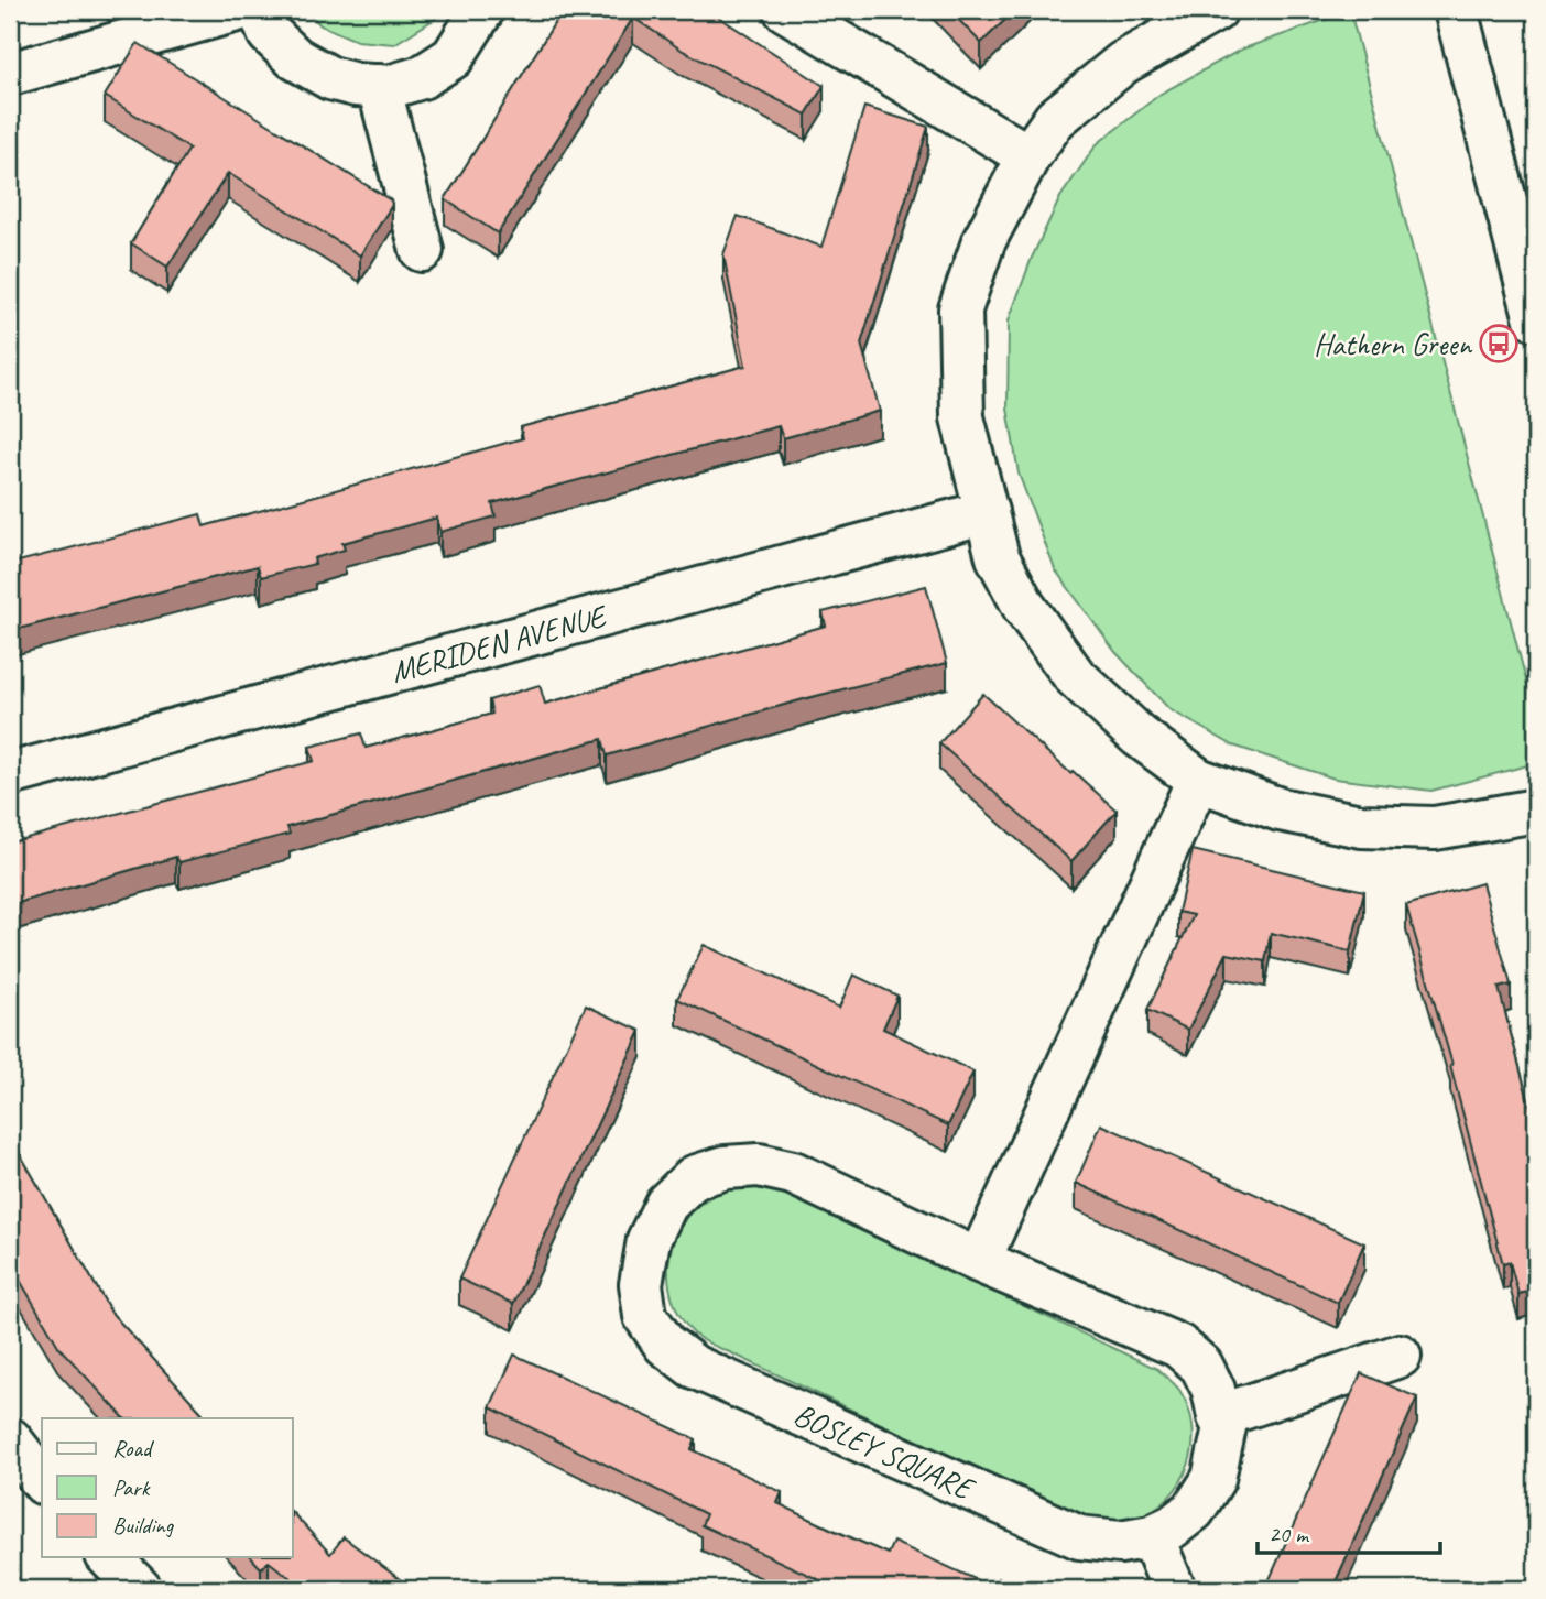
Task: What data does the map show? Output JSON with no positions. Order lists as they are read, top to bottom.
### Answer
{
  "streets": {
    "street": ["MERIDEN AVENUE", "BOSLEY SQUARE"]
  },
  "places": {
    "bus stop": ["Hathern Green"]
  },
  "legend": ["Road", "Park", "Building"],
  "scale_bar": "20 m"
}
